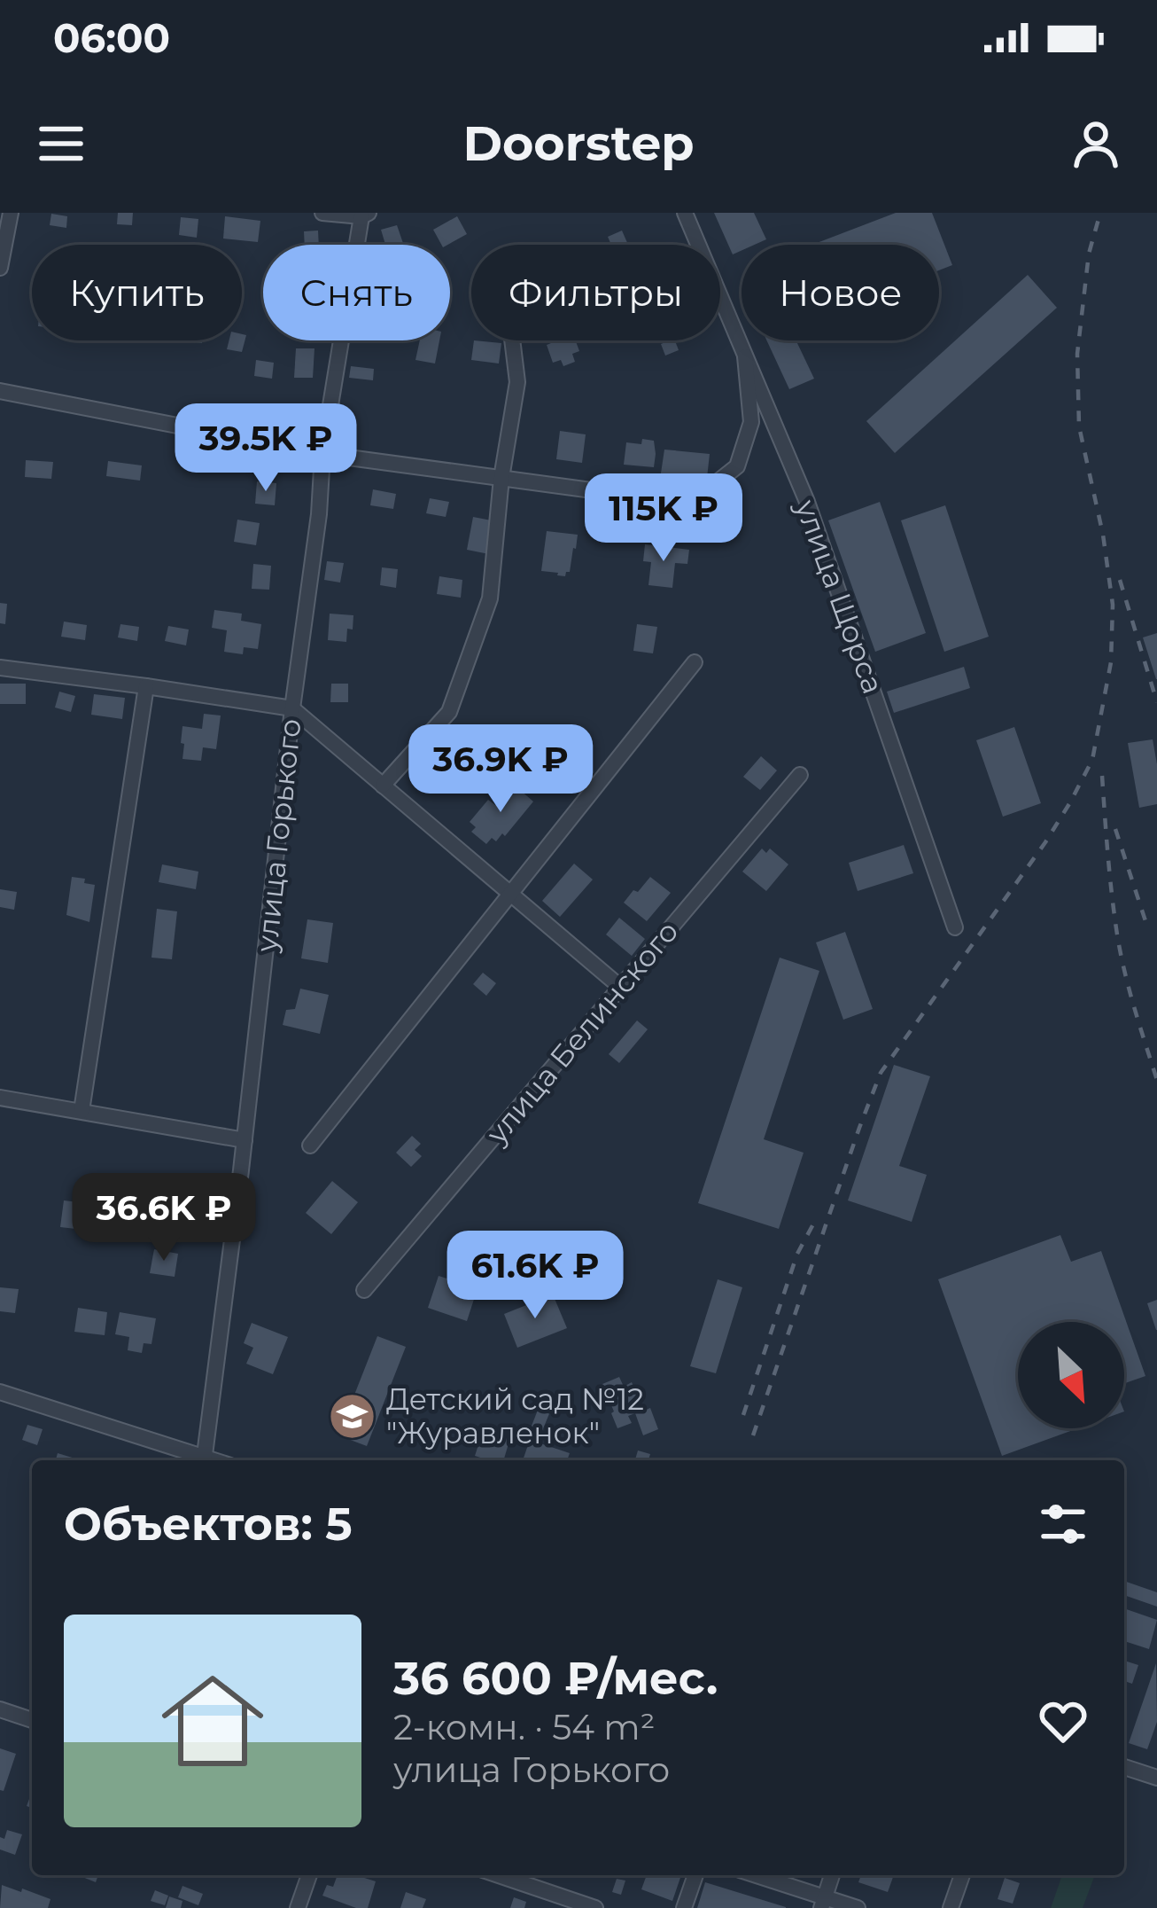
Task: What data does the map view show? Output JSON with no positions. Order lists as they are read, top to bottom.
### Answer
{
  "streets": {
    "street": ["улица Щорса", "улица Горького", "улица Белинского"]
  },
  "places": {
    "school or university": ["Детский сад №12 \"Журавленок\""]
  },
  "north": "bottom right",
  "page": {
    "status": "06:00",
    "header": "Doorstep",
    "chip": [
      "Купить",
      "Снять",
      "Фильтры",
      "Новое"
    ],
    "price": [
      "39.5K ₽",
      "115K ₽",
      "36.9K ₽",
      "36.6K ₽",
      "61.6K ₽"
    ],
    "heading": "Объектов: 5",
    "list": [
      {
        "name": "36 600 ₽/мес.",
        "note": "2-комн. · 54 m² · улица Горького"
      }
    ]
  }
}
